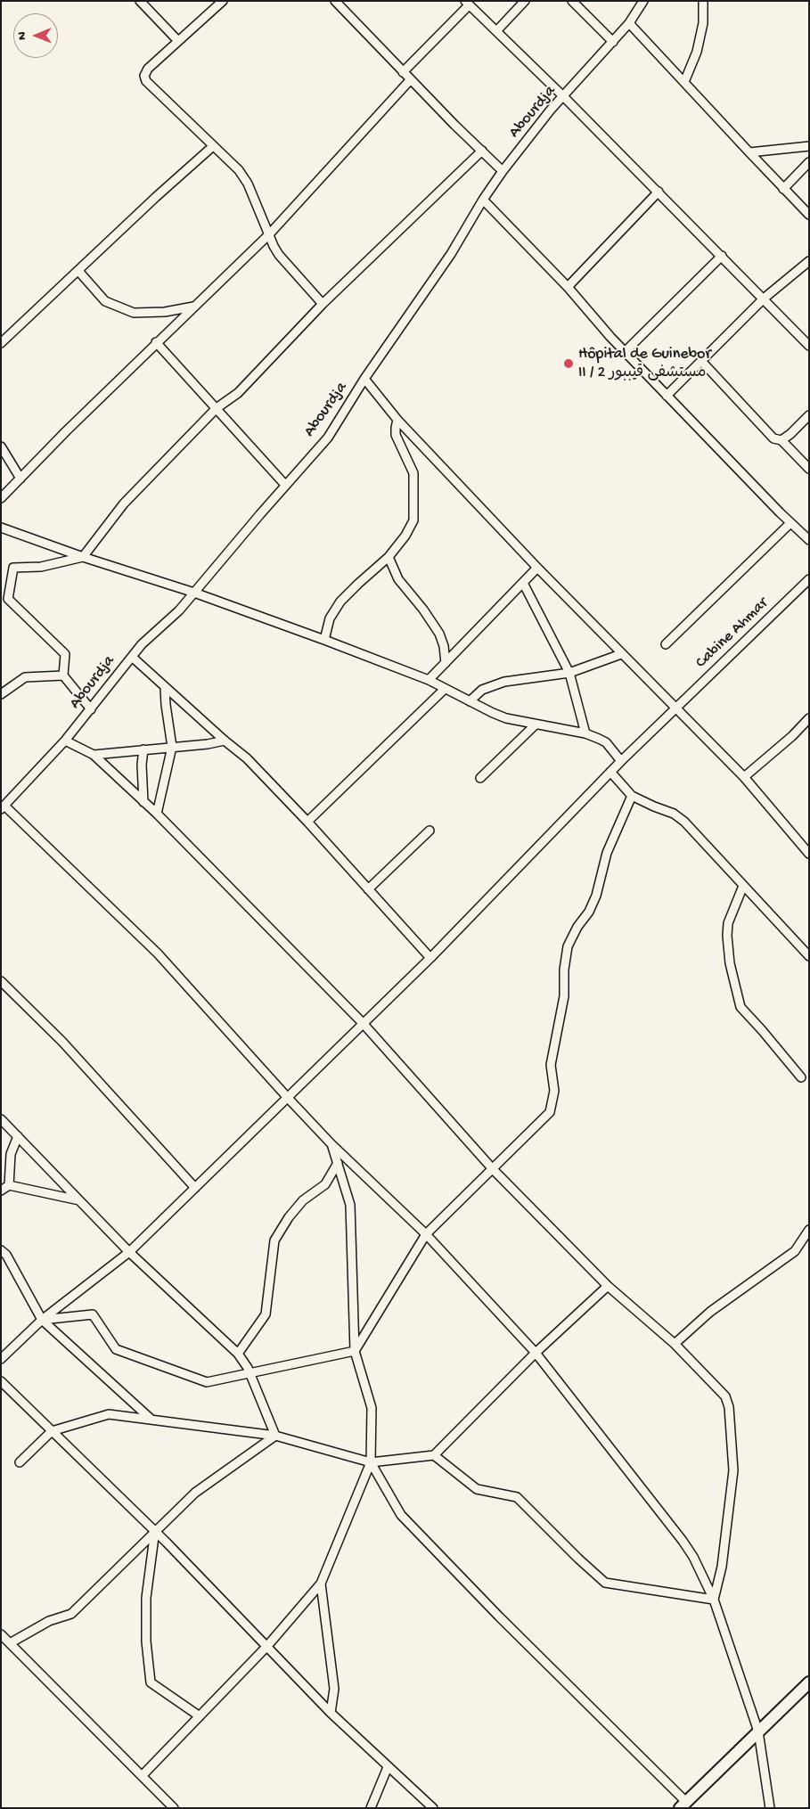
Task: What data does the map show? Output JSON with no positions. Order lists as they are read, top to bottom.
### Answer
{
  "streets": {
    "street": ["Abourdja", "Cabine Ahmar"]
  },
  "places": ["Hôpital de Guinebor II / مستشفى قيببور 2"],
  "north": "left"
}
